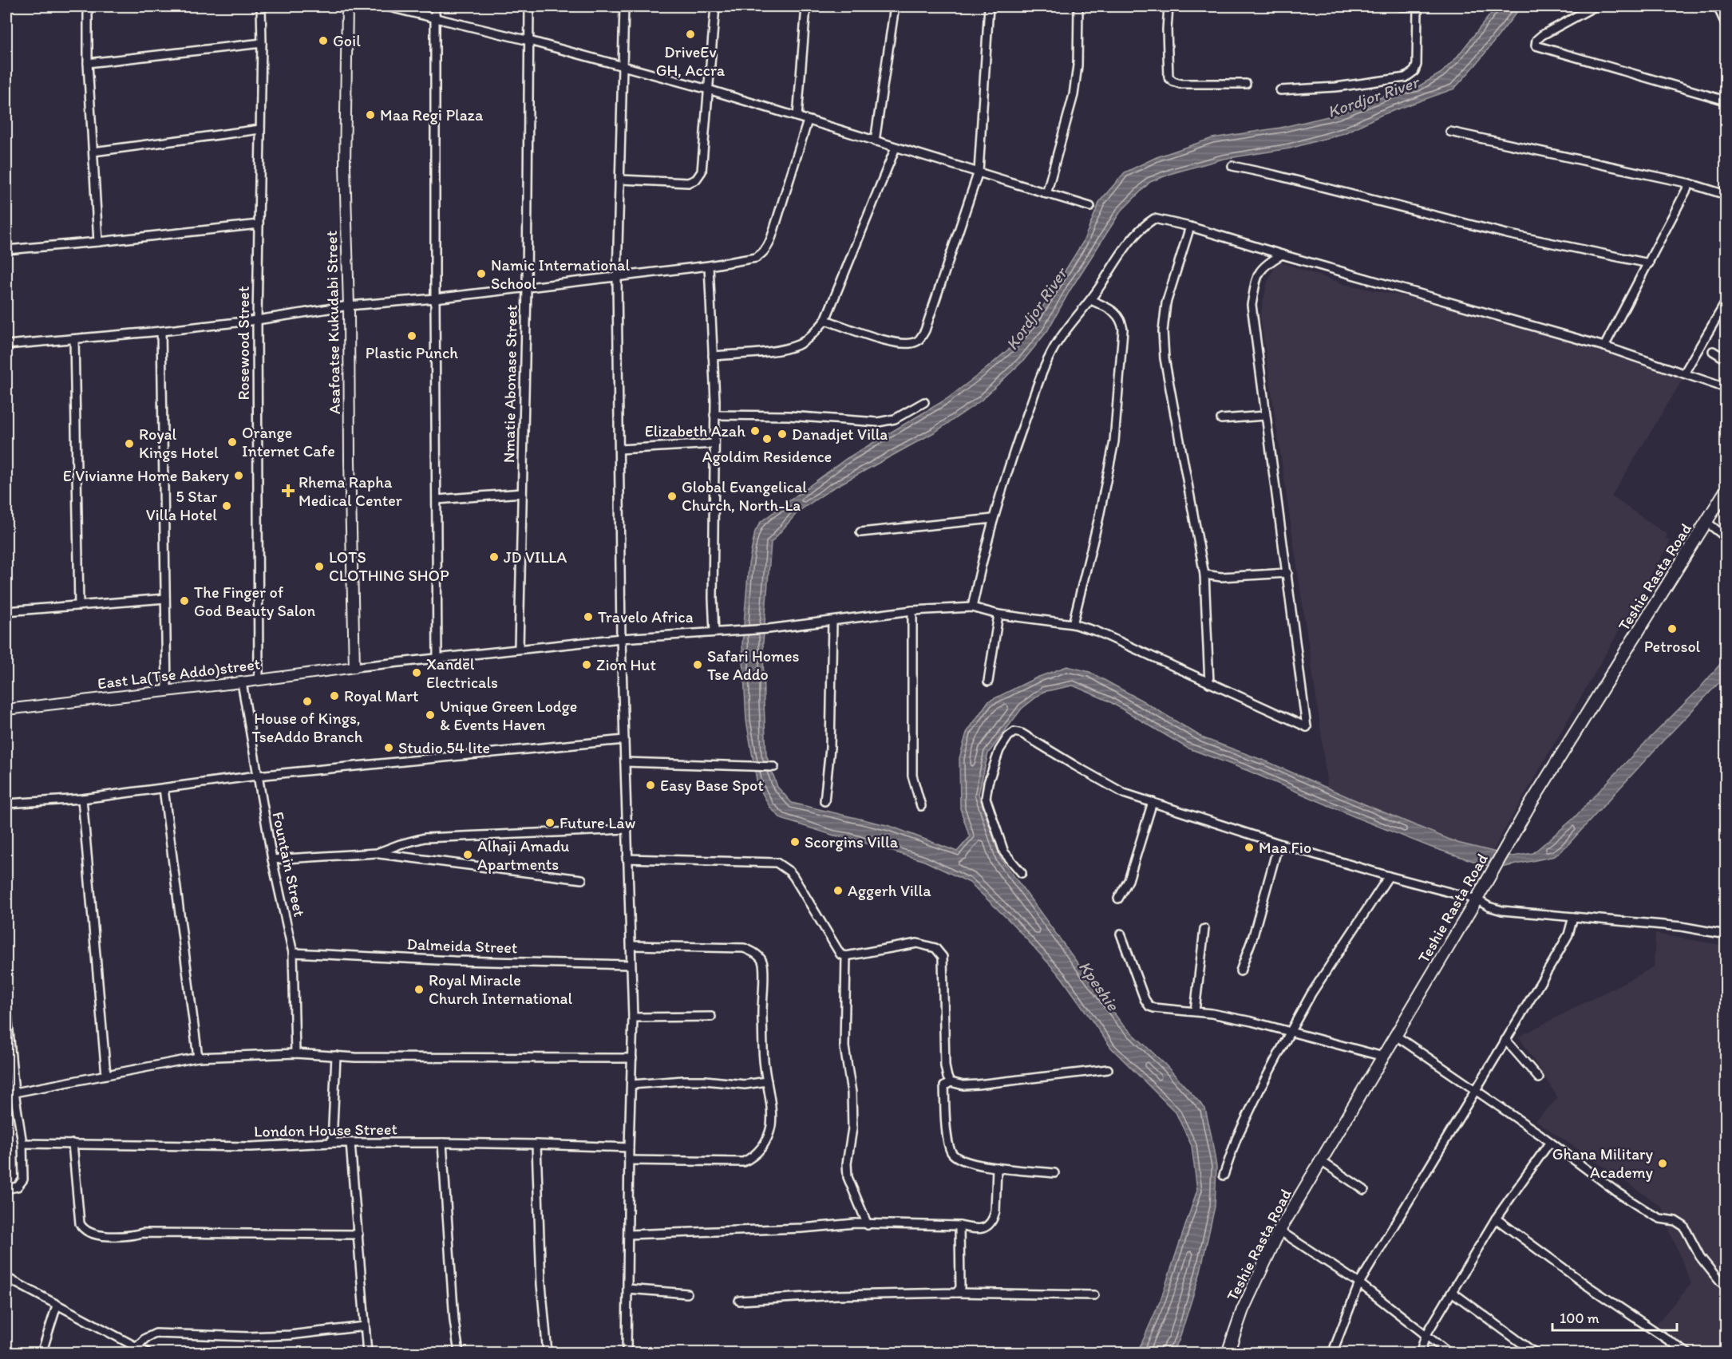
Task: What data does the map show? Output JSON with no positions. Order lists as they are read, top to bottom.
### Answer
{
  "streets": {
    "main road": ["Teshie Rasta Road"],
    "street": [
      "Asafoatse Kukudabi Street",
      "Rosewood Street",
      "Nmatie Abonase Street",
      "East La(Tse Addo)street",
      "Fountain Street",
      "Dalmeida Street",
      "London House Street"
    ]
  },
  "crossings": [
    ["Asafoatse Kukudabi Street", "East La(Tse Addo)street"],
    ["Rosewood Street", "East La(Tse Addo)street"],
    ["East La(Tse Addo)street", "Fountain Street"],
    ["Fountain Street", "Dalmeida Street"]
  ],
  "water": ["Kordjor River", "Kpeshie"],
  "places": {
    "other": [
      "DriveEv GH, Accra",
      "Goil",
      "Maa Regi Plaza",
      "Namic International School",
      "Plastic Punch",
      "Elizabeth Azah",
      "Danadjet Villa",
      "Agoldim Residence",
      "Orange Internet Cafe",
      "Royal Kings Hotel",
      "E Vivianne Home Bakery",
      "Global Evangelical Church, North-La",
      "5 Star Villa Hotel",
      "JD VILLA",
      "LOTS CLOTHING SHOP",
      "The Finger of God Beauty Salon",
      "Travelo Africa",
      "Petrosol",
      "Zion Hut",
      "Safari Homes Tse Addo",
      "Xandel Electricals",
      "Royal Mart",
      "House of Kings, TseAddo Branch",
      "Unique Green Lodge & Events Haven",
      "Studio 54 lite",
      "Easy Base Spot",
      "Future Law",
      "Scorgins Villa",
      "Maa Fio",
      "Alhaji Amadu Apartments",
      "Aggerh Villa",
      "Royal Miracle Church International",
      "Ghana Military Academy"
    ],
    "health": ["Rhema Rapha Medical Center"]
  },
  "scale_bar": "100 m"
}
